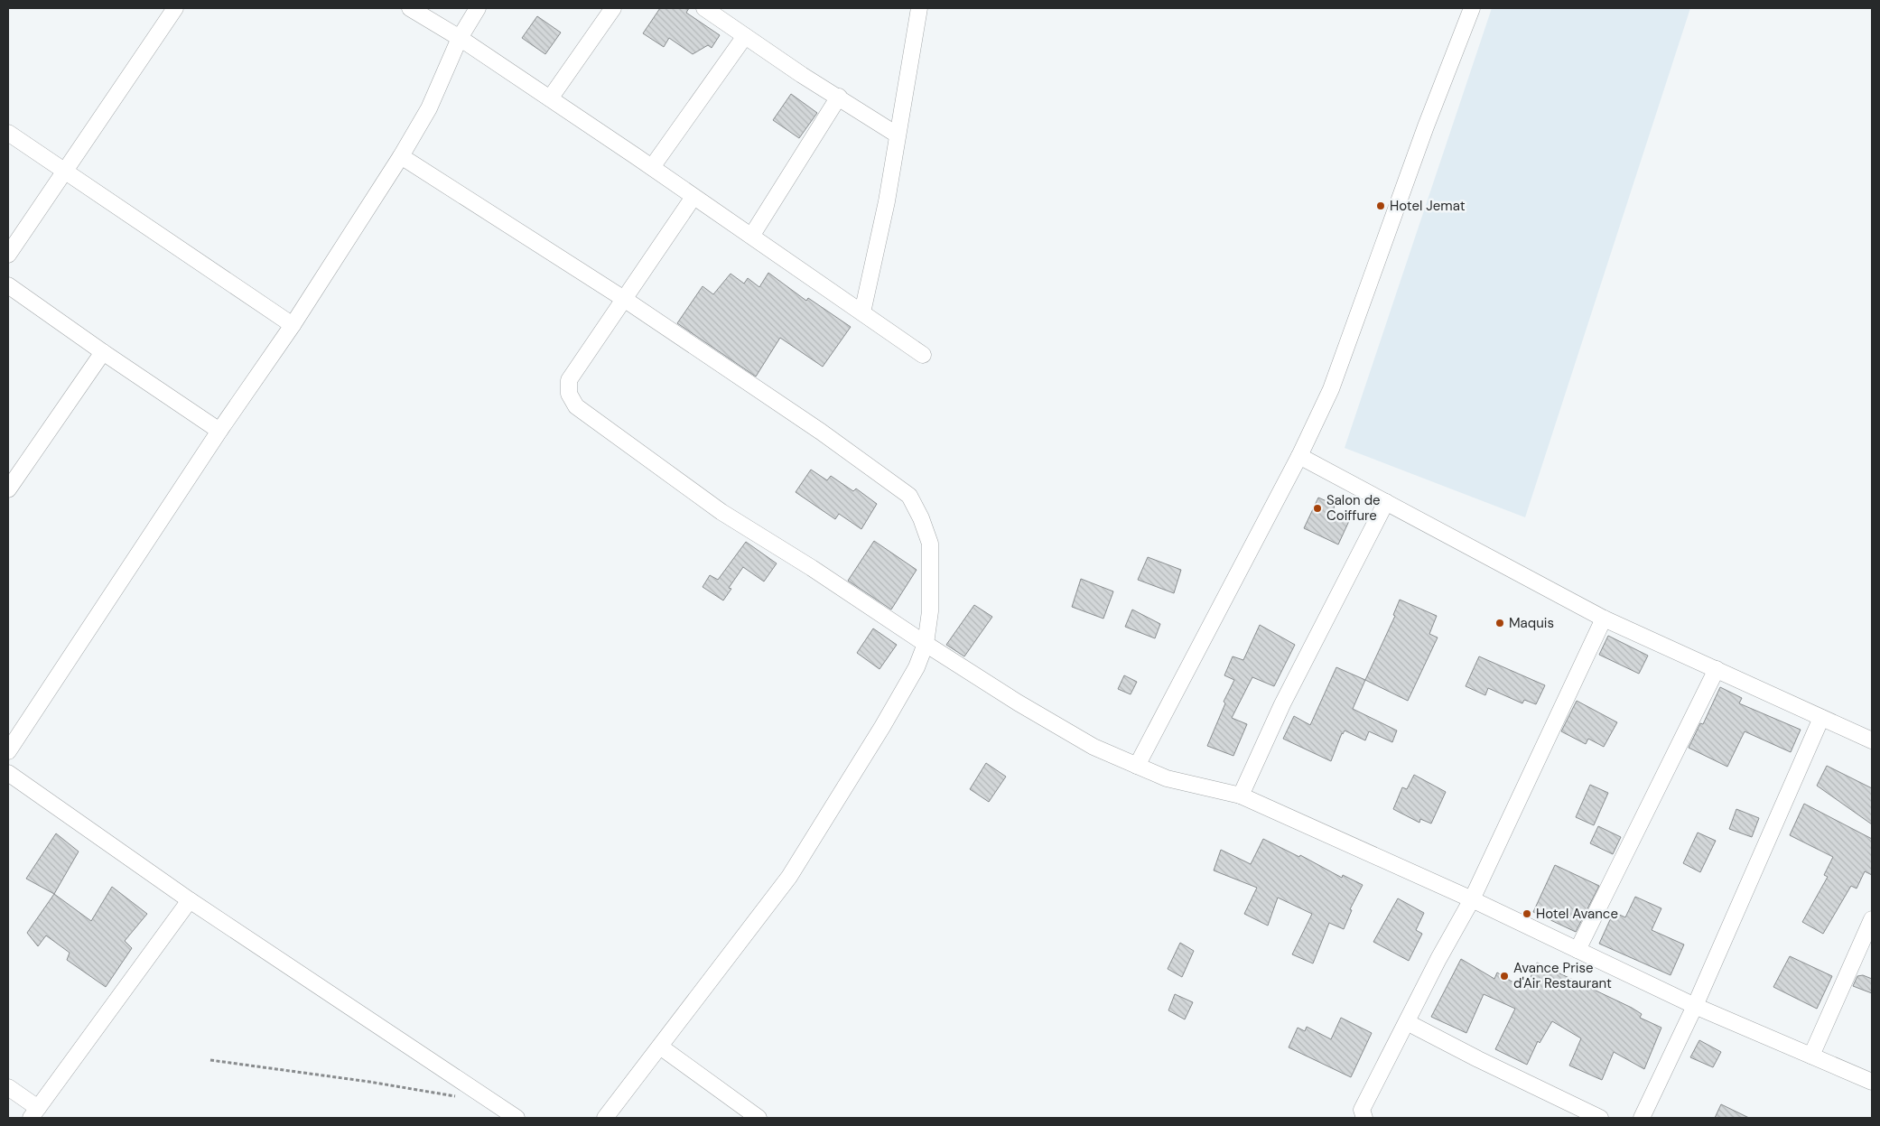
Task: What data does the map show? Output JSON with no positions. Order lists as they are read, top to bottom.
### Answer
{
  "places": [
    "Hotel Jemat",
    "Salon de Coiffure",
    "Maquis",
    "Hotel Avance",
    "Avance Prise d'Air Restaurant"
  ]
}
